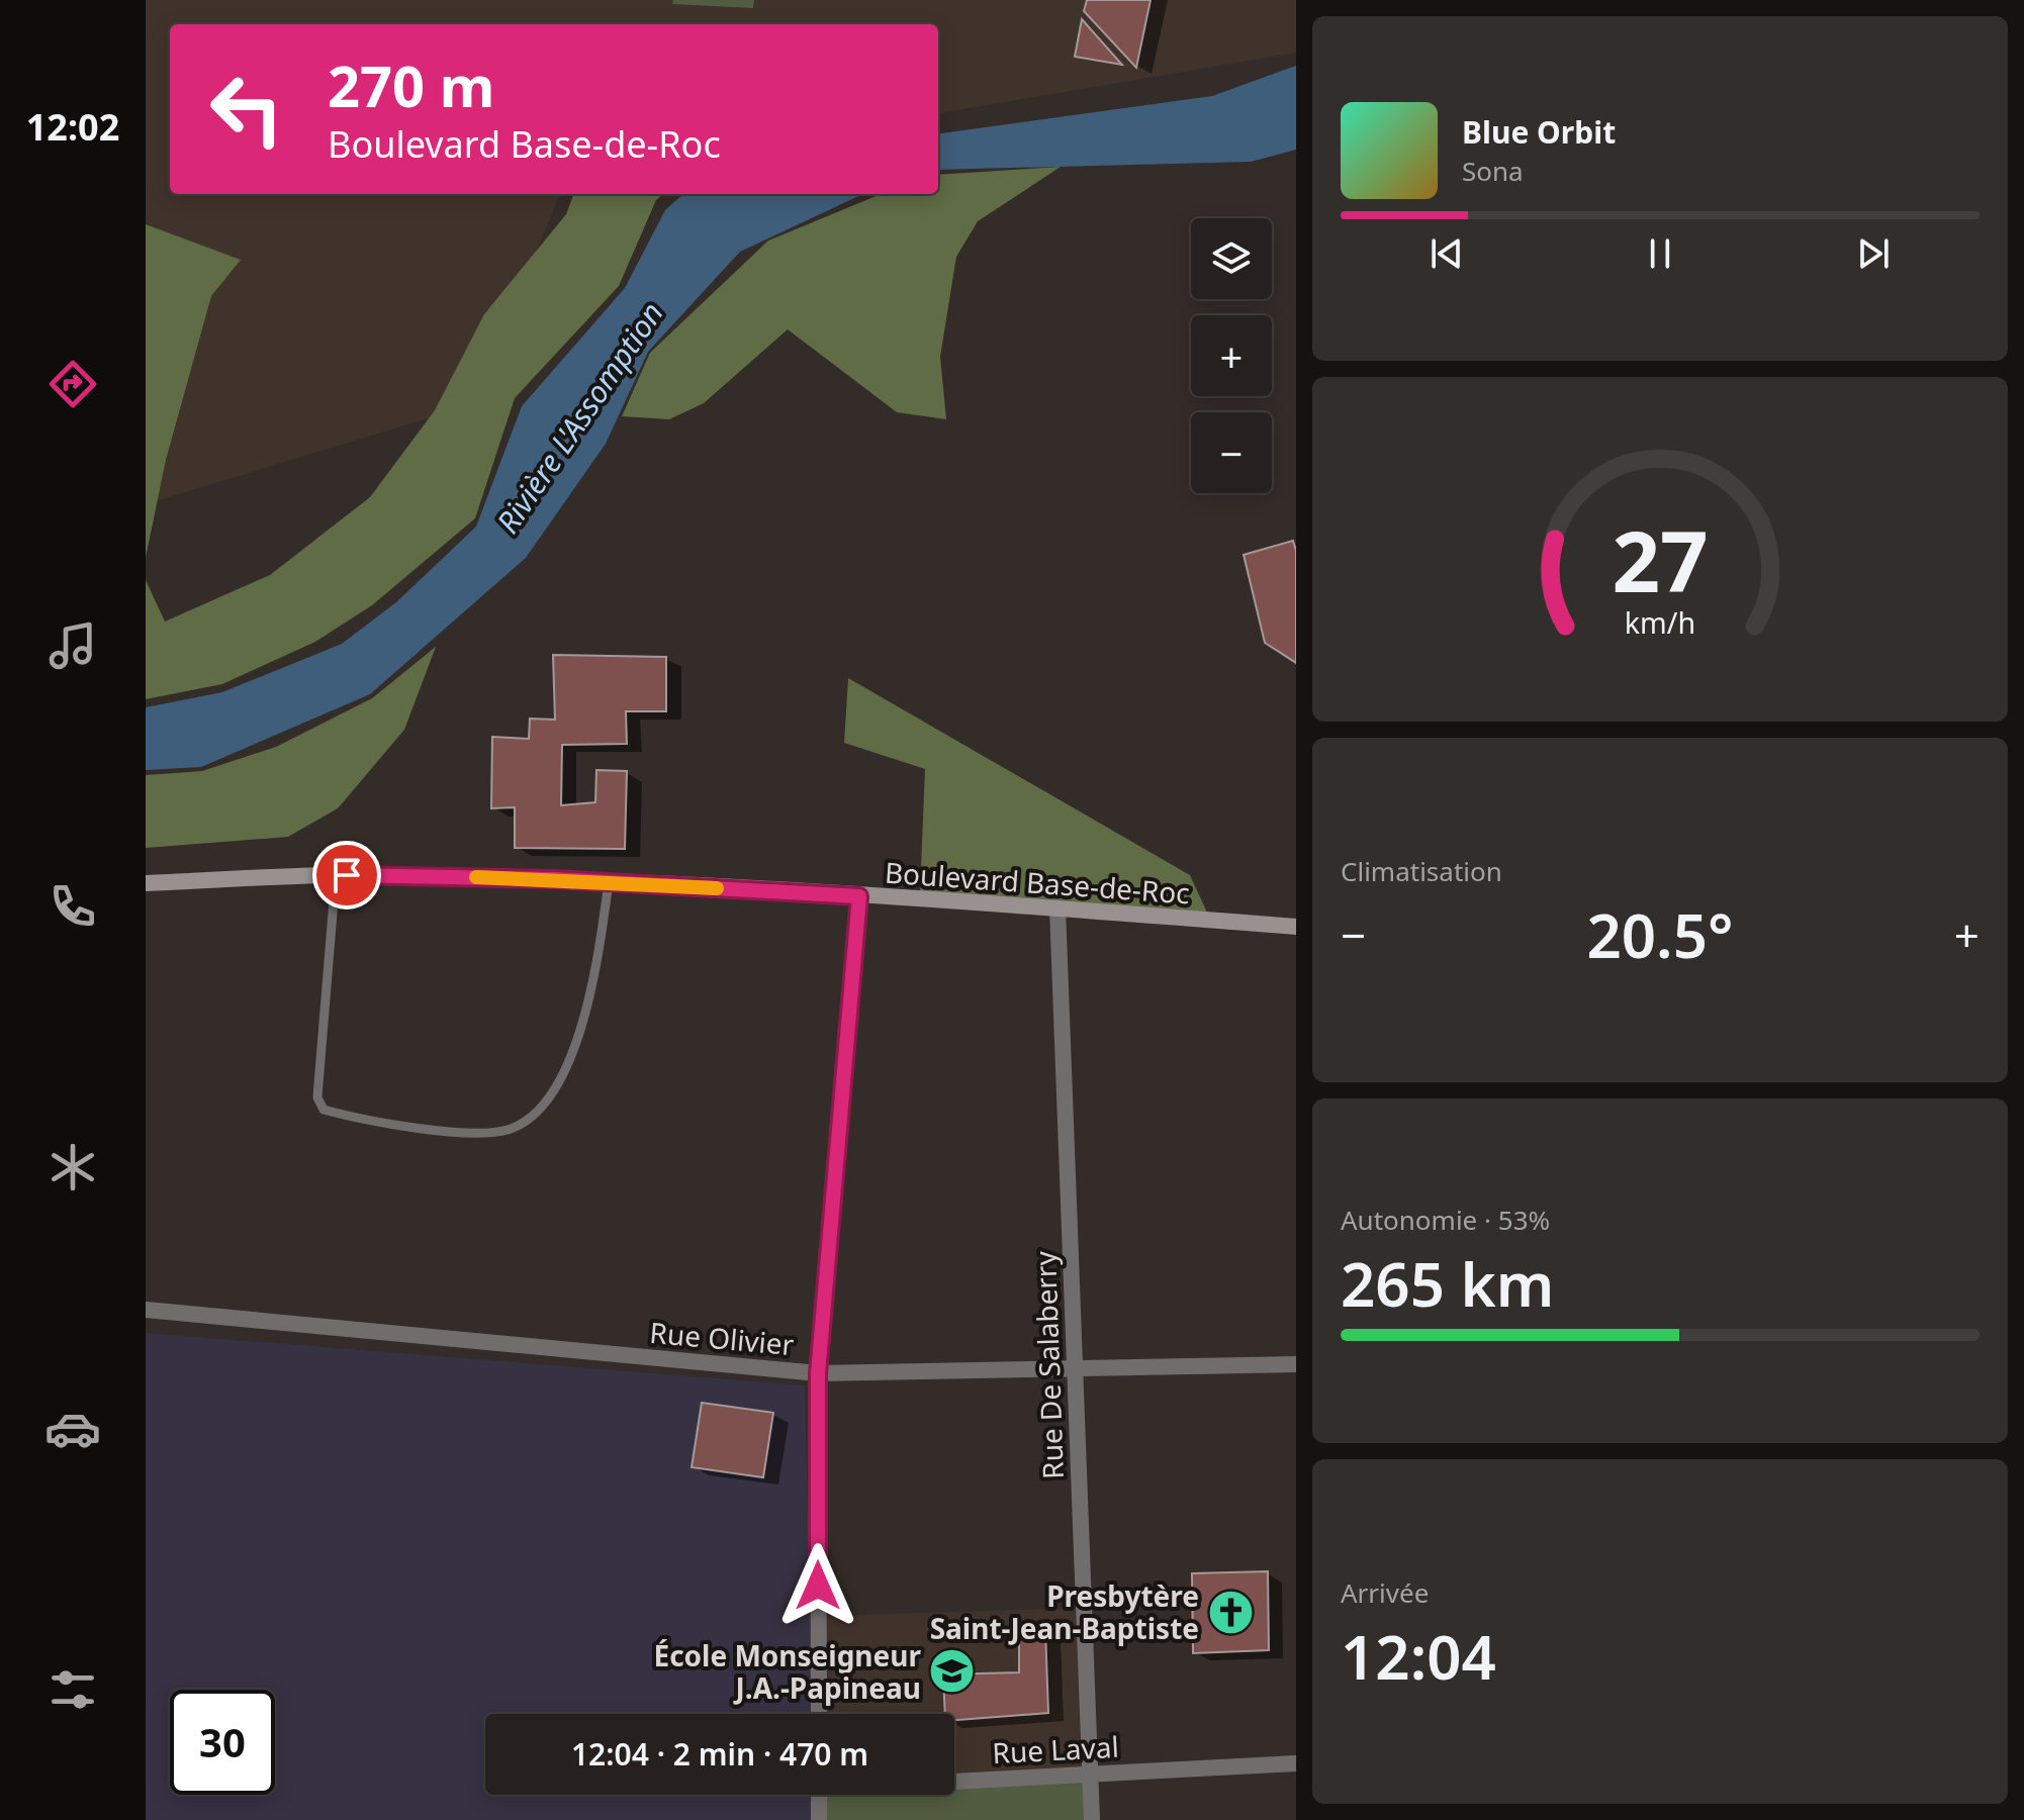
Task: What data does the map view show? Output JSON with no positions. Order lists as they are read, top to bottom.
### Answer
{
  "streets": {
    "street": [
      "Boulevard Base-de-Roc",
      "Rue Olivier",
      "Rue De Salaberry",
      "Rue Laval"
    ]
  },
  "crossings": [
    ["Boulevard Base-de-Roc", "Rue De Salaberry"],
    ["Rue Olivier", "Rue De Salaberry"],
    ["Rue De Salaberry", "Rue Laval"]
  ],
  "water": ["Rivière L'Assomption"],
  "places": {
    "church": ["Presbytère Saint-Jean-Baptiste"],
    "school or university": ["École Monseigneur J.A.-Papineau"]
  },
  "page": {
    "tabs": "12:02",
    "turn": ["270 m", "Boulevard Base-de-Roc"],
    "song": ["Blue Orbit", "Sona"],
    "map_buttons": ["+", "−"],
    "tile": [
      "Climatisation",
      ["Autonomie · 53%", "265 km"],
      ["Arrivée", "12:04"]
    ],
    "heat": ["−", "20.5°", "+"],
    "limit": "30",
    "trip": "12:04 · 2 min · 470 m",
    "gauge": ["27", "km/h"]
  }
}
